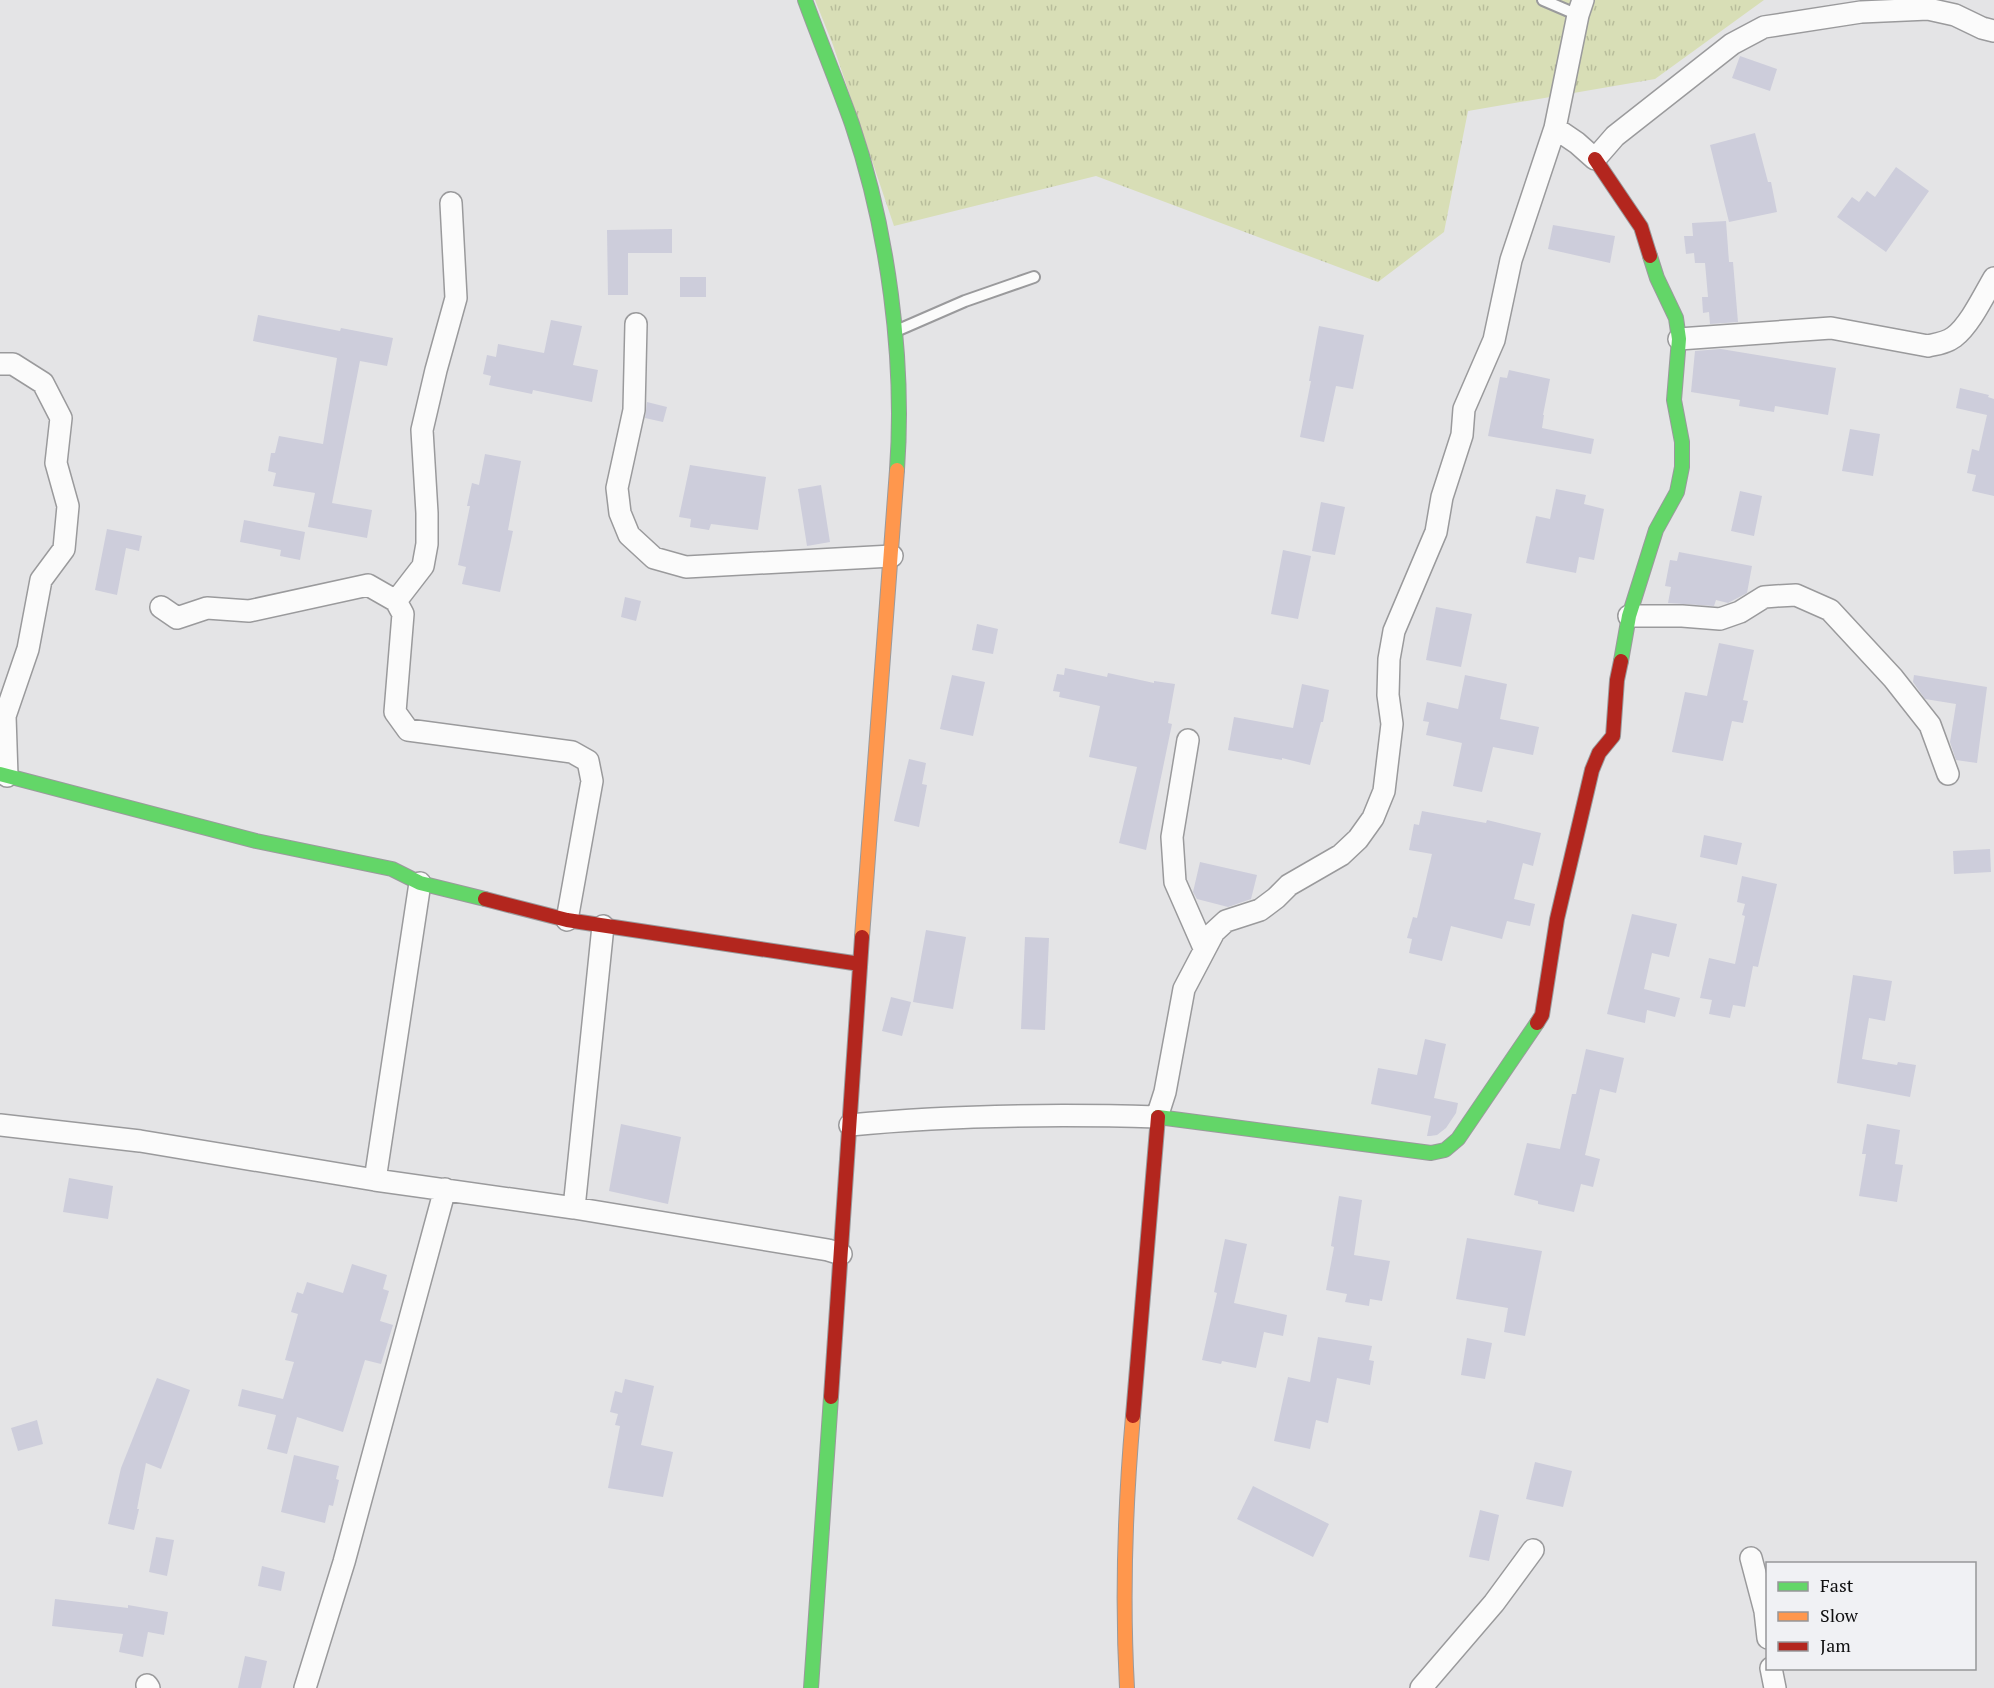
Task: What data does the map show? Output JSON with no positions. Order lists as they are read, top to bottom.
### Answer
{
  "legend": ["Fast", "Slow", "Jam"]
}
